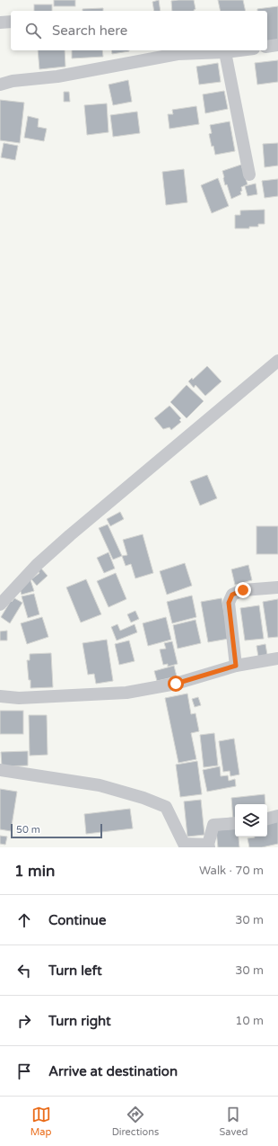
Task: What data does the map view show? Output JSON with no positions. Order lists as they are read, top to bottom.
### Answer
{
  "scale_bar": "50 m",
  "page": {
    "search": "Search here",
    "scale": "50 m",
    "heading": ["1 min", "Walk · 70 m"],
    "list": [
      ["Continue", "30 m"],
      ["Turn left", "30 m"],
      ["Turn right", "10 m"],
      "Arrive at destination"
    ],
    "nav": ["Map", "Directions", "Saved"]
  }
}
